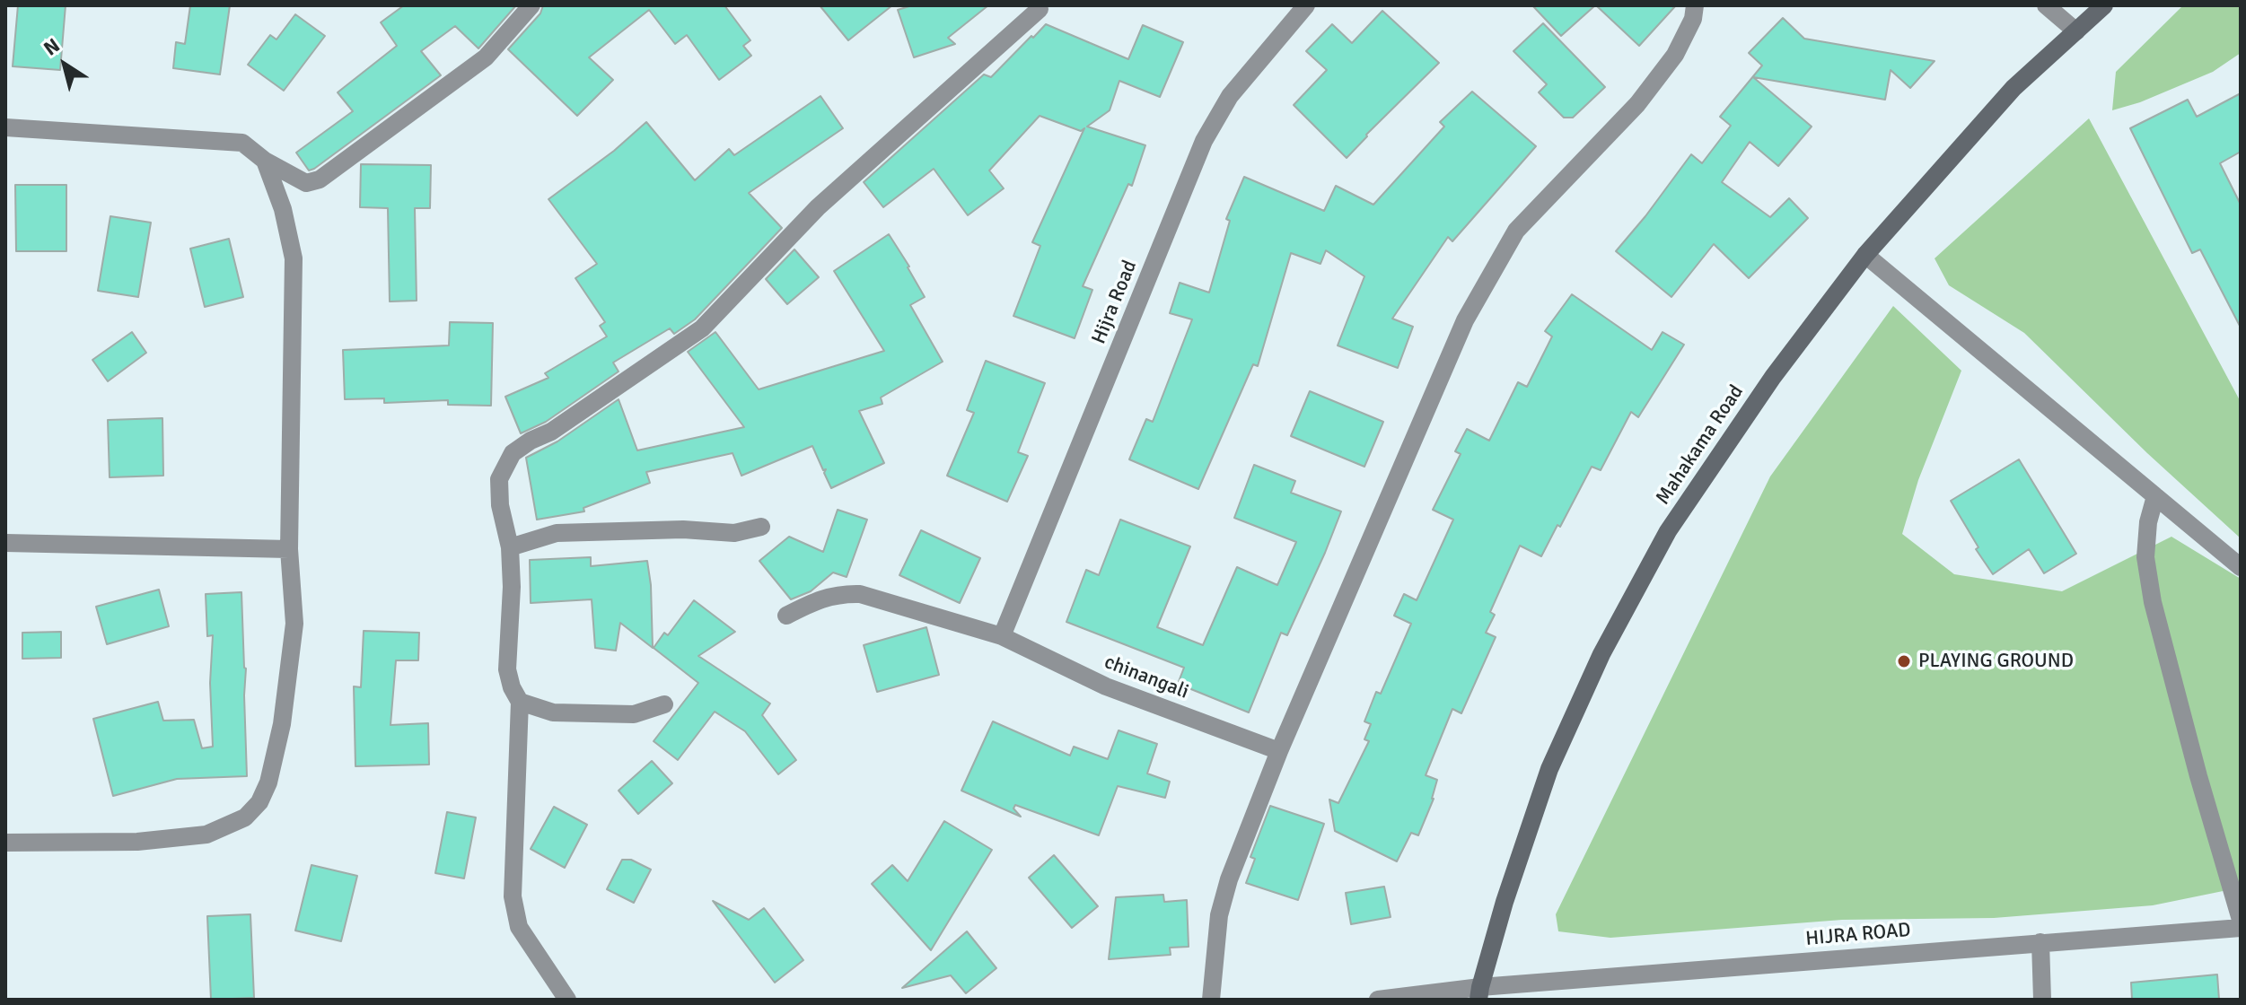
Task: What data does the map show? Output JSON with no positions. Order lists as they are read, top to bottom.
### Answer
{
  "streets": {
    "street": [
      "Hijra Road",
      "Mahakama Road",
      "chinangali",
      "HIJRA ROAD"
    ]
  },
  "crossings": [
    ["Hijra Road", "chinangali"],
    ["Mahakama Road", "HIJRA ROAD"]
  ],
  "places": ["PLAYING GROUND"],
  "north": "top left"
}
